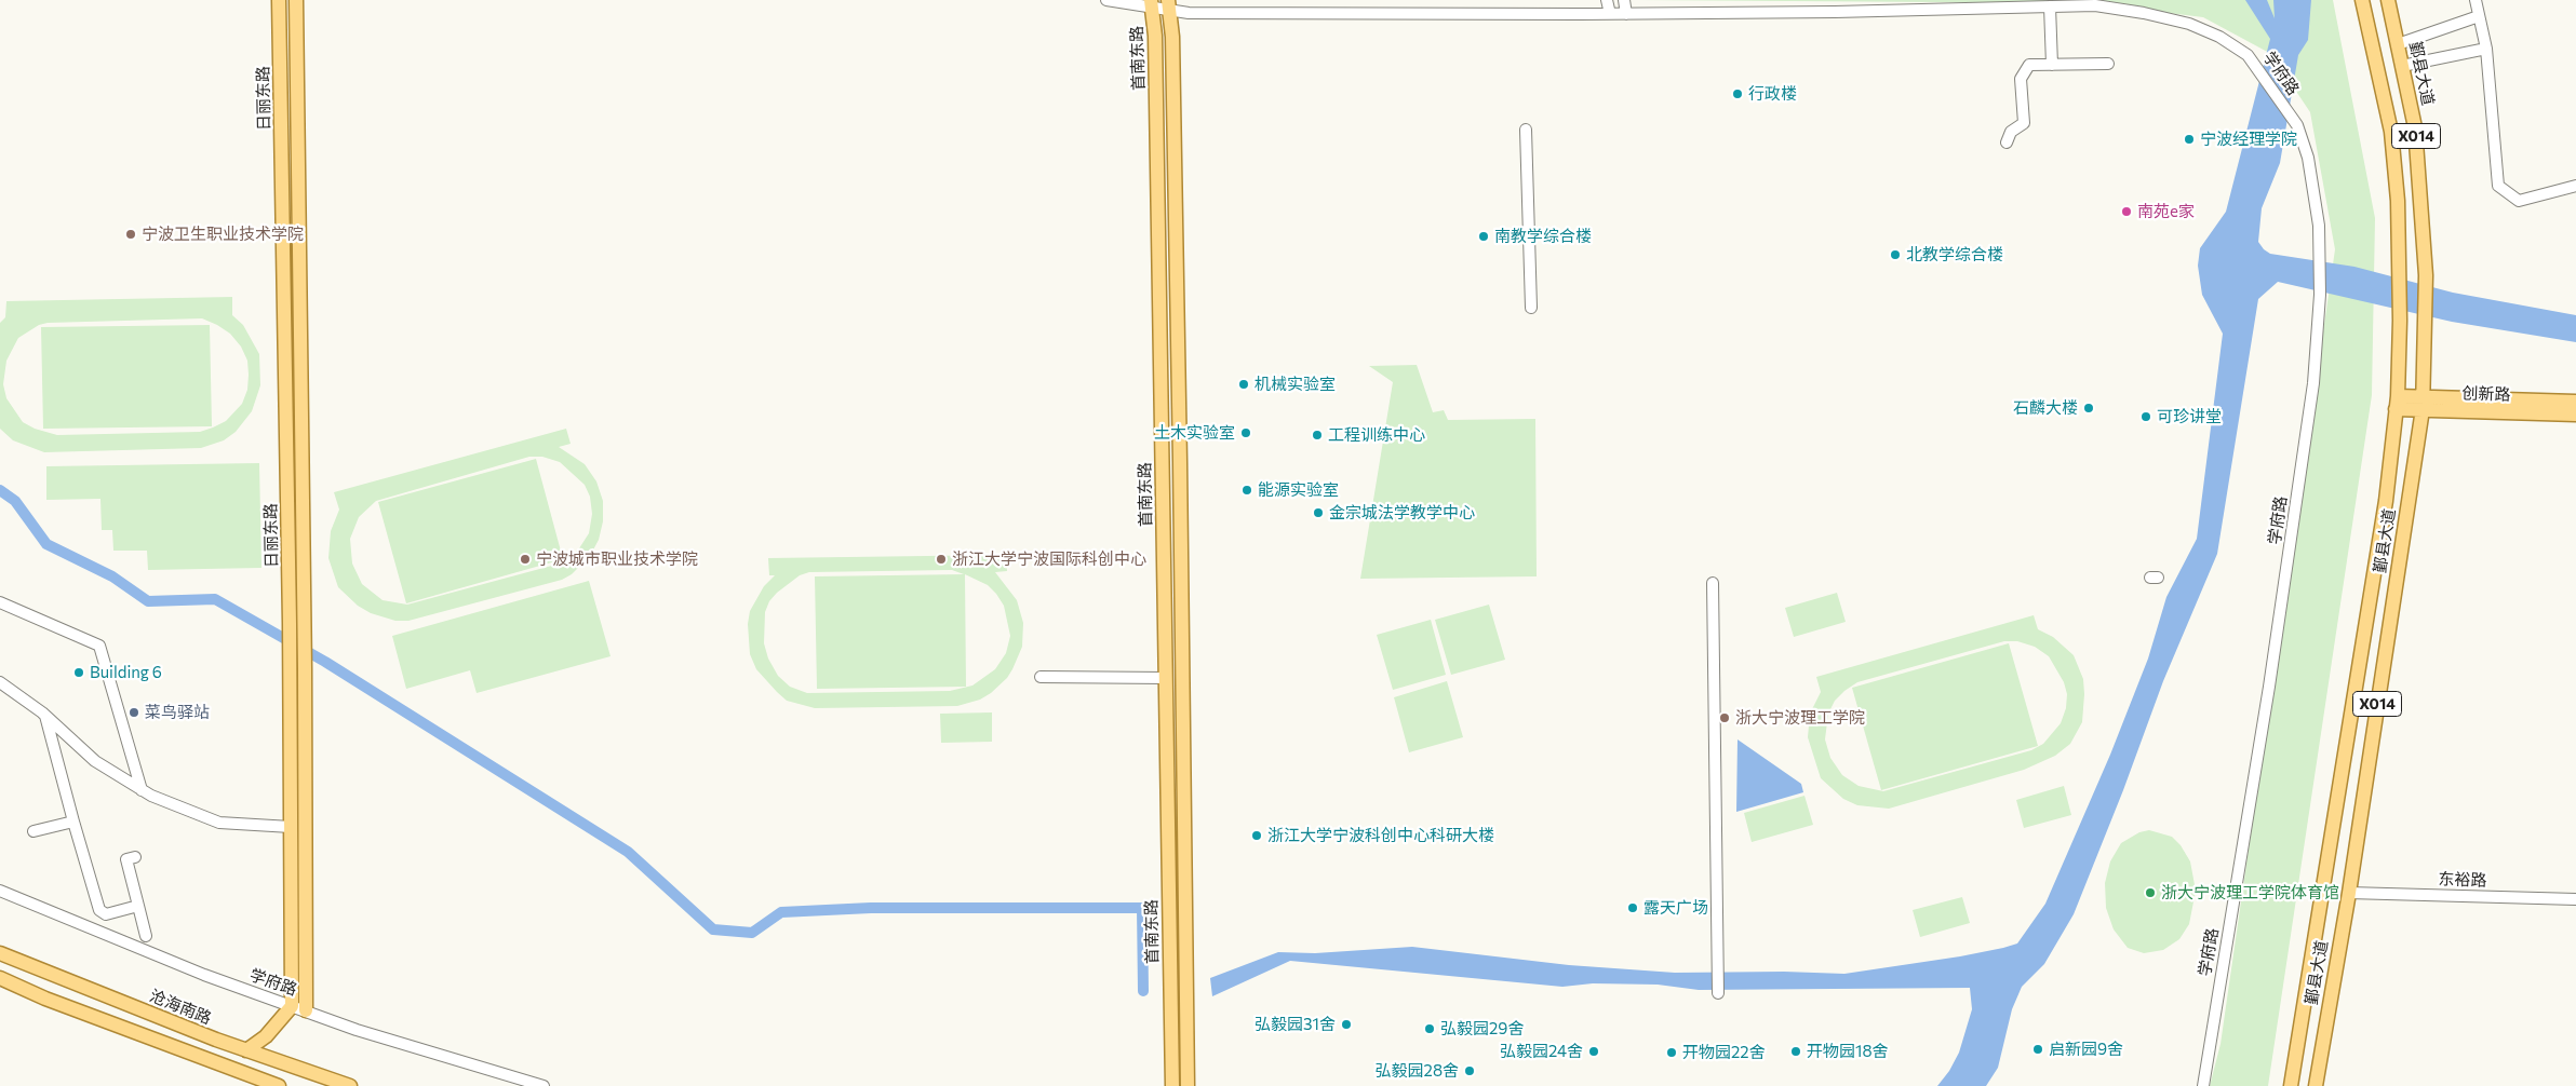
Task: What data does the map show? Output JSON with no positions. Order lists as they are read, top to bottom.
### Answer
{
  "streets": {
    "main road": [
      "首南东路",
      "鄞县大道",
      "日丽东路",
      "X014",
      "创新路",
      "沧海南路"
    ],
    "street": ["学府路", "东裕路"]
  },
  "crossings": [
    ["首南东路", "学府路"],
    ["学府路", "日丽东路"],
    ["鄞县大道", "创新路"],
    ["鄞县大道", "东裕路"]
  ],
  "places": [
    "行政楼",
    "宁波经理学院",
    "南苑e家",
    "宁波卫生职业技术学院",
    "南教学综合楼",
    "北教学综合楼",
    "机械实验室",
    "石麟大楼",
    "可珍讲堂",
    "土木实验室",
    "工程训练中心",
    "能源实验室",
    "金宗城法学教学中心",
    "宁波城市职业技术学院",
    "浙江大学宁波国际科创中心",
    "Building 6",
    "菜鸟驿站",
    "浙大宁波理工学院",
    "浙江大学宁波科创中心科研大楼",
    "浙大宁波理工学院体育馆",
    "露天广场",
    "弘毅园31舍",
    "弘毅园29舍",
    "启新园9舍",
    "弘毅园24舍",
    "开物园18舍",
    "开物园22舍",
    "弘毅园28舍"
  ]
}
